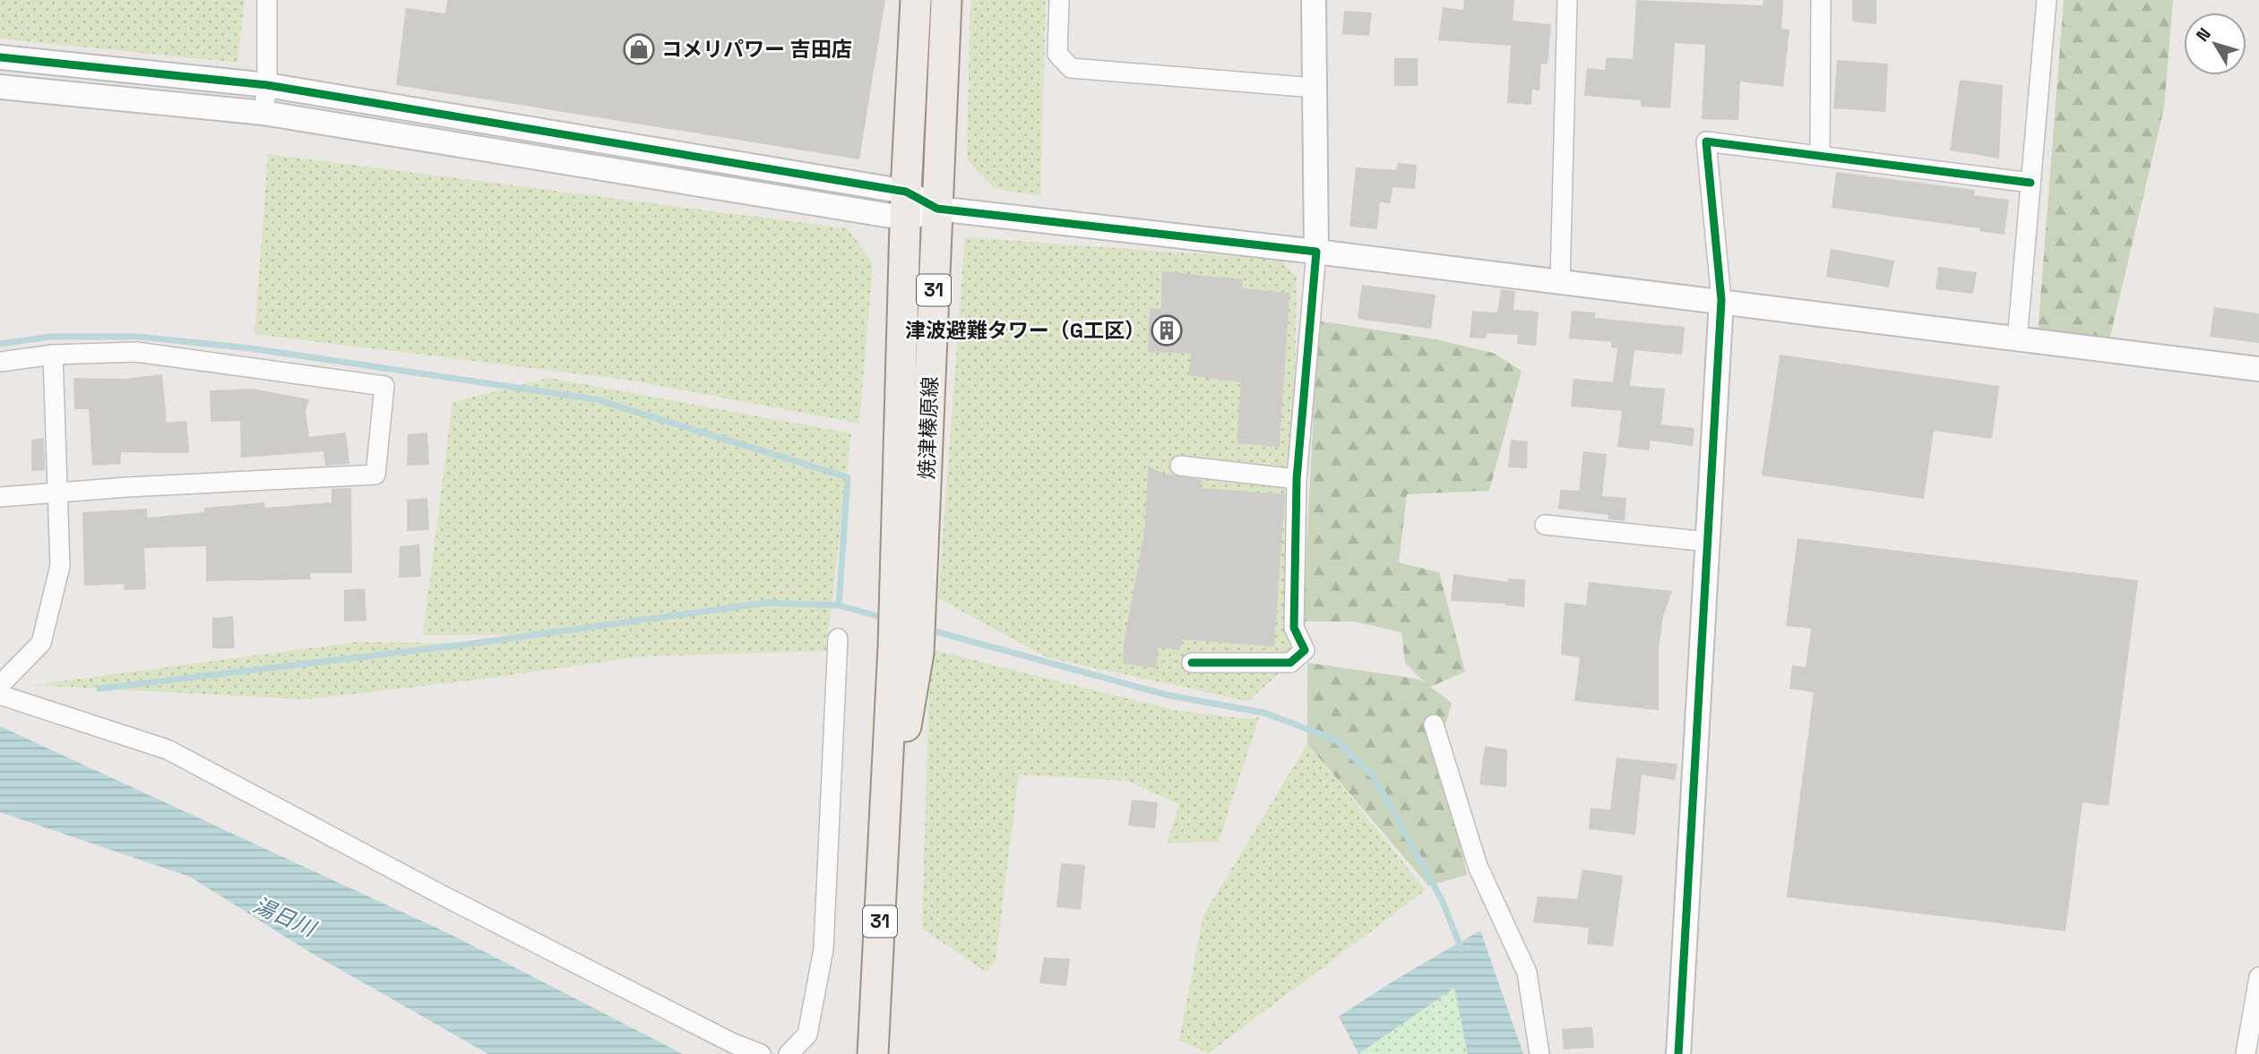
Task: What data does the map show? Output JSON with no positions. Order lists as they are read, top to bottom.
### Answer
{
  "streets": {
    "main road": ["31", "焼津榛原線"]
  },
  "water": ["湯日川"],
  "places": {
    "shop": ["コメリパワー 吉田店"],
    "building": ["津波避難タワー（G工区）"]
  },
  "north": "top left"
}
